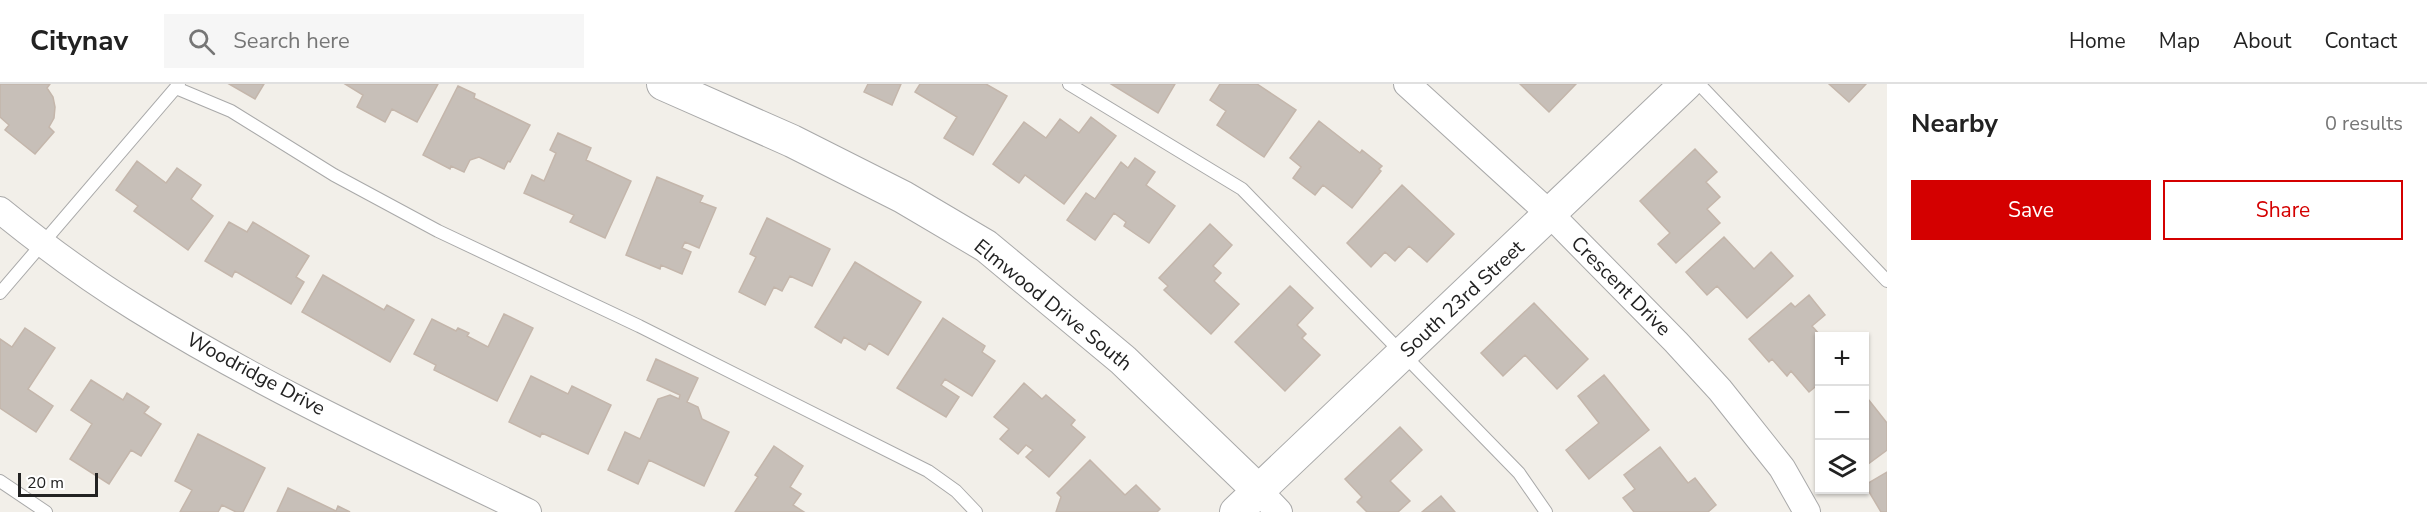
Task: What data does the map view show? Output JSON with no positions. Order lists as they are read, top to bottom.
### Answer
{
  "streets": {
    "street": [
      "Crescent Drive",
      "South 23rd Street",
      "Elmwood Drive South",
      "Woodridge Drive"
    ]
  },
  "crossings": [
    ["Crescent Drive", "South 23rd Street"],
    ["South 23rd Street", "Elmwood Drive South"]
  ],
  "scale_bar": "20 m",
  "page": {
    "header": "Citynav",
    "search": "Search here",
    "nav": [
      "Home",
      "Map",
      "About",
      "Contact"
    ],
    "heading": ["Nearby", "0 results"],
    "buttons": ["Save", "Share"],
    "map_buttons": ["+", "−"],
    "scale": "20 m"
  }
}
